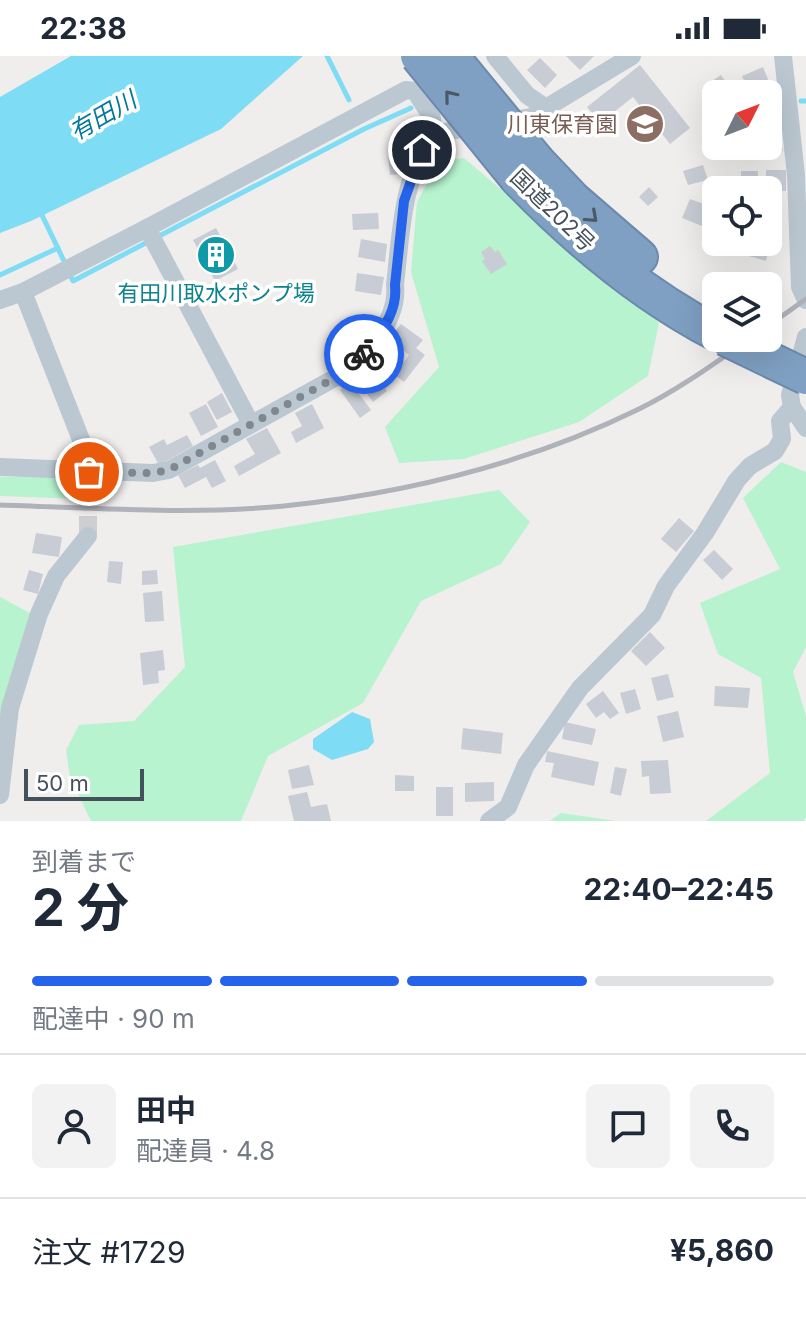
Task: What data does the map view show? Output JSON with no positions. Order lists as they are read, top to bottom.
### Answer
{
  "streets": {
    "highway": ["国道202号"]
  },
  "water": ["有田川"],
  "places": {
    "school or university": ["川東保育園"],
    "building": ["有田川取水ポンプ場"]
  },
  "scale_bar": "50 m",
  "north": "top right",
  "page": {
    "status": "22:38",
    "scale": "50 m",
    "heading": ["2 分", "到着まで", "22:40–22:45"],
    "panel": [
      "田中",
      "配達員 · 4.8",
      "注文 #1729",
      "¥5,860"
    ],
    "bar": "配達中 · 90 m"
  }
}
